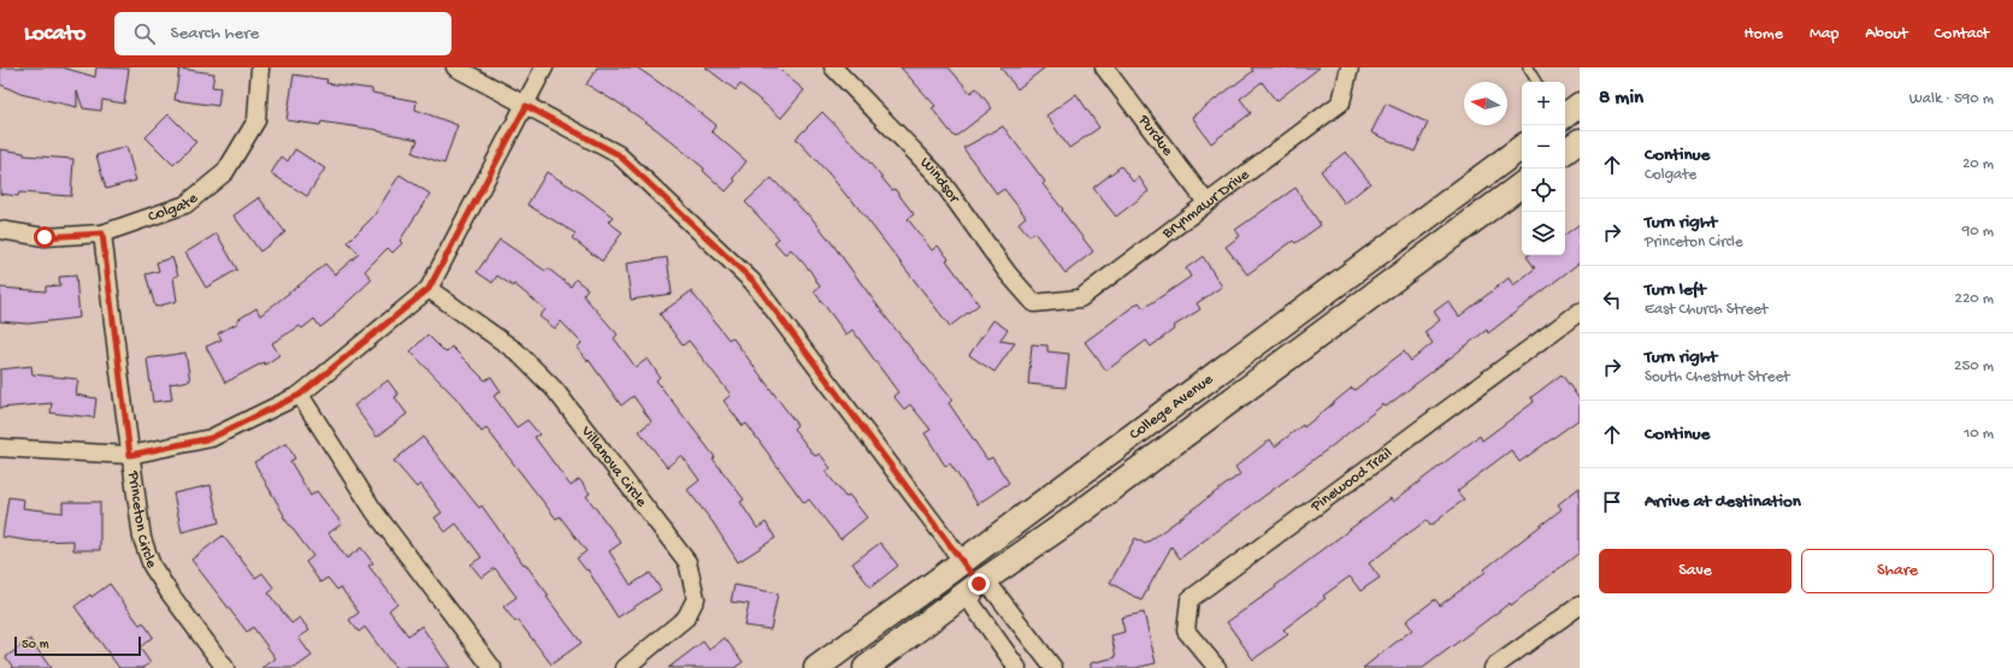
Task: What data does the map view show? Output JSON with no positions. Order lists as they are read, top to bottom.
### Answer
{
  "streets": {
    "main road": ["College Avenue"],
    "street": [
      "Purdue",
      "Windsor",
      "Brynmawr Drive",
      "Colgate",
      "Villanova Circle",
      "Pinewood Trail",
      "Princeton Circle"
    ]
  },
  "crossings": [
    ["Purdue", "Brynmawr Drive"],
    ["Windsor", "Brynmawr Drive"],
    ["Colgate", "Princeton Circle"]
  ],
  "scale_bar": "50 m",
  "north": "left",
  "page": {
    "header": "Locato",
    "search": "Search here",
    "nav": [
      "Home",
      "Map",
      "About",
      "Contact"
    ],
    "heading": ["8 min", "Walk · 590 m"],
    "map_buttons": ["+", "−"],
    "list": [
      ["Continue", "Colgate", "20 m"],
      ["Turn right", "Princeton Circle", "90 m"],
      ["Turn left", "East Church Street", "220 m"],
      ["Turn right", "South Chestnut Street", "250 m"],
      ["Continue", "10 m"],
      "Arrive at destination"
    ],
    "buttons": ["Save", "Share"],
    "scale": "50 m"
  }
}
